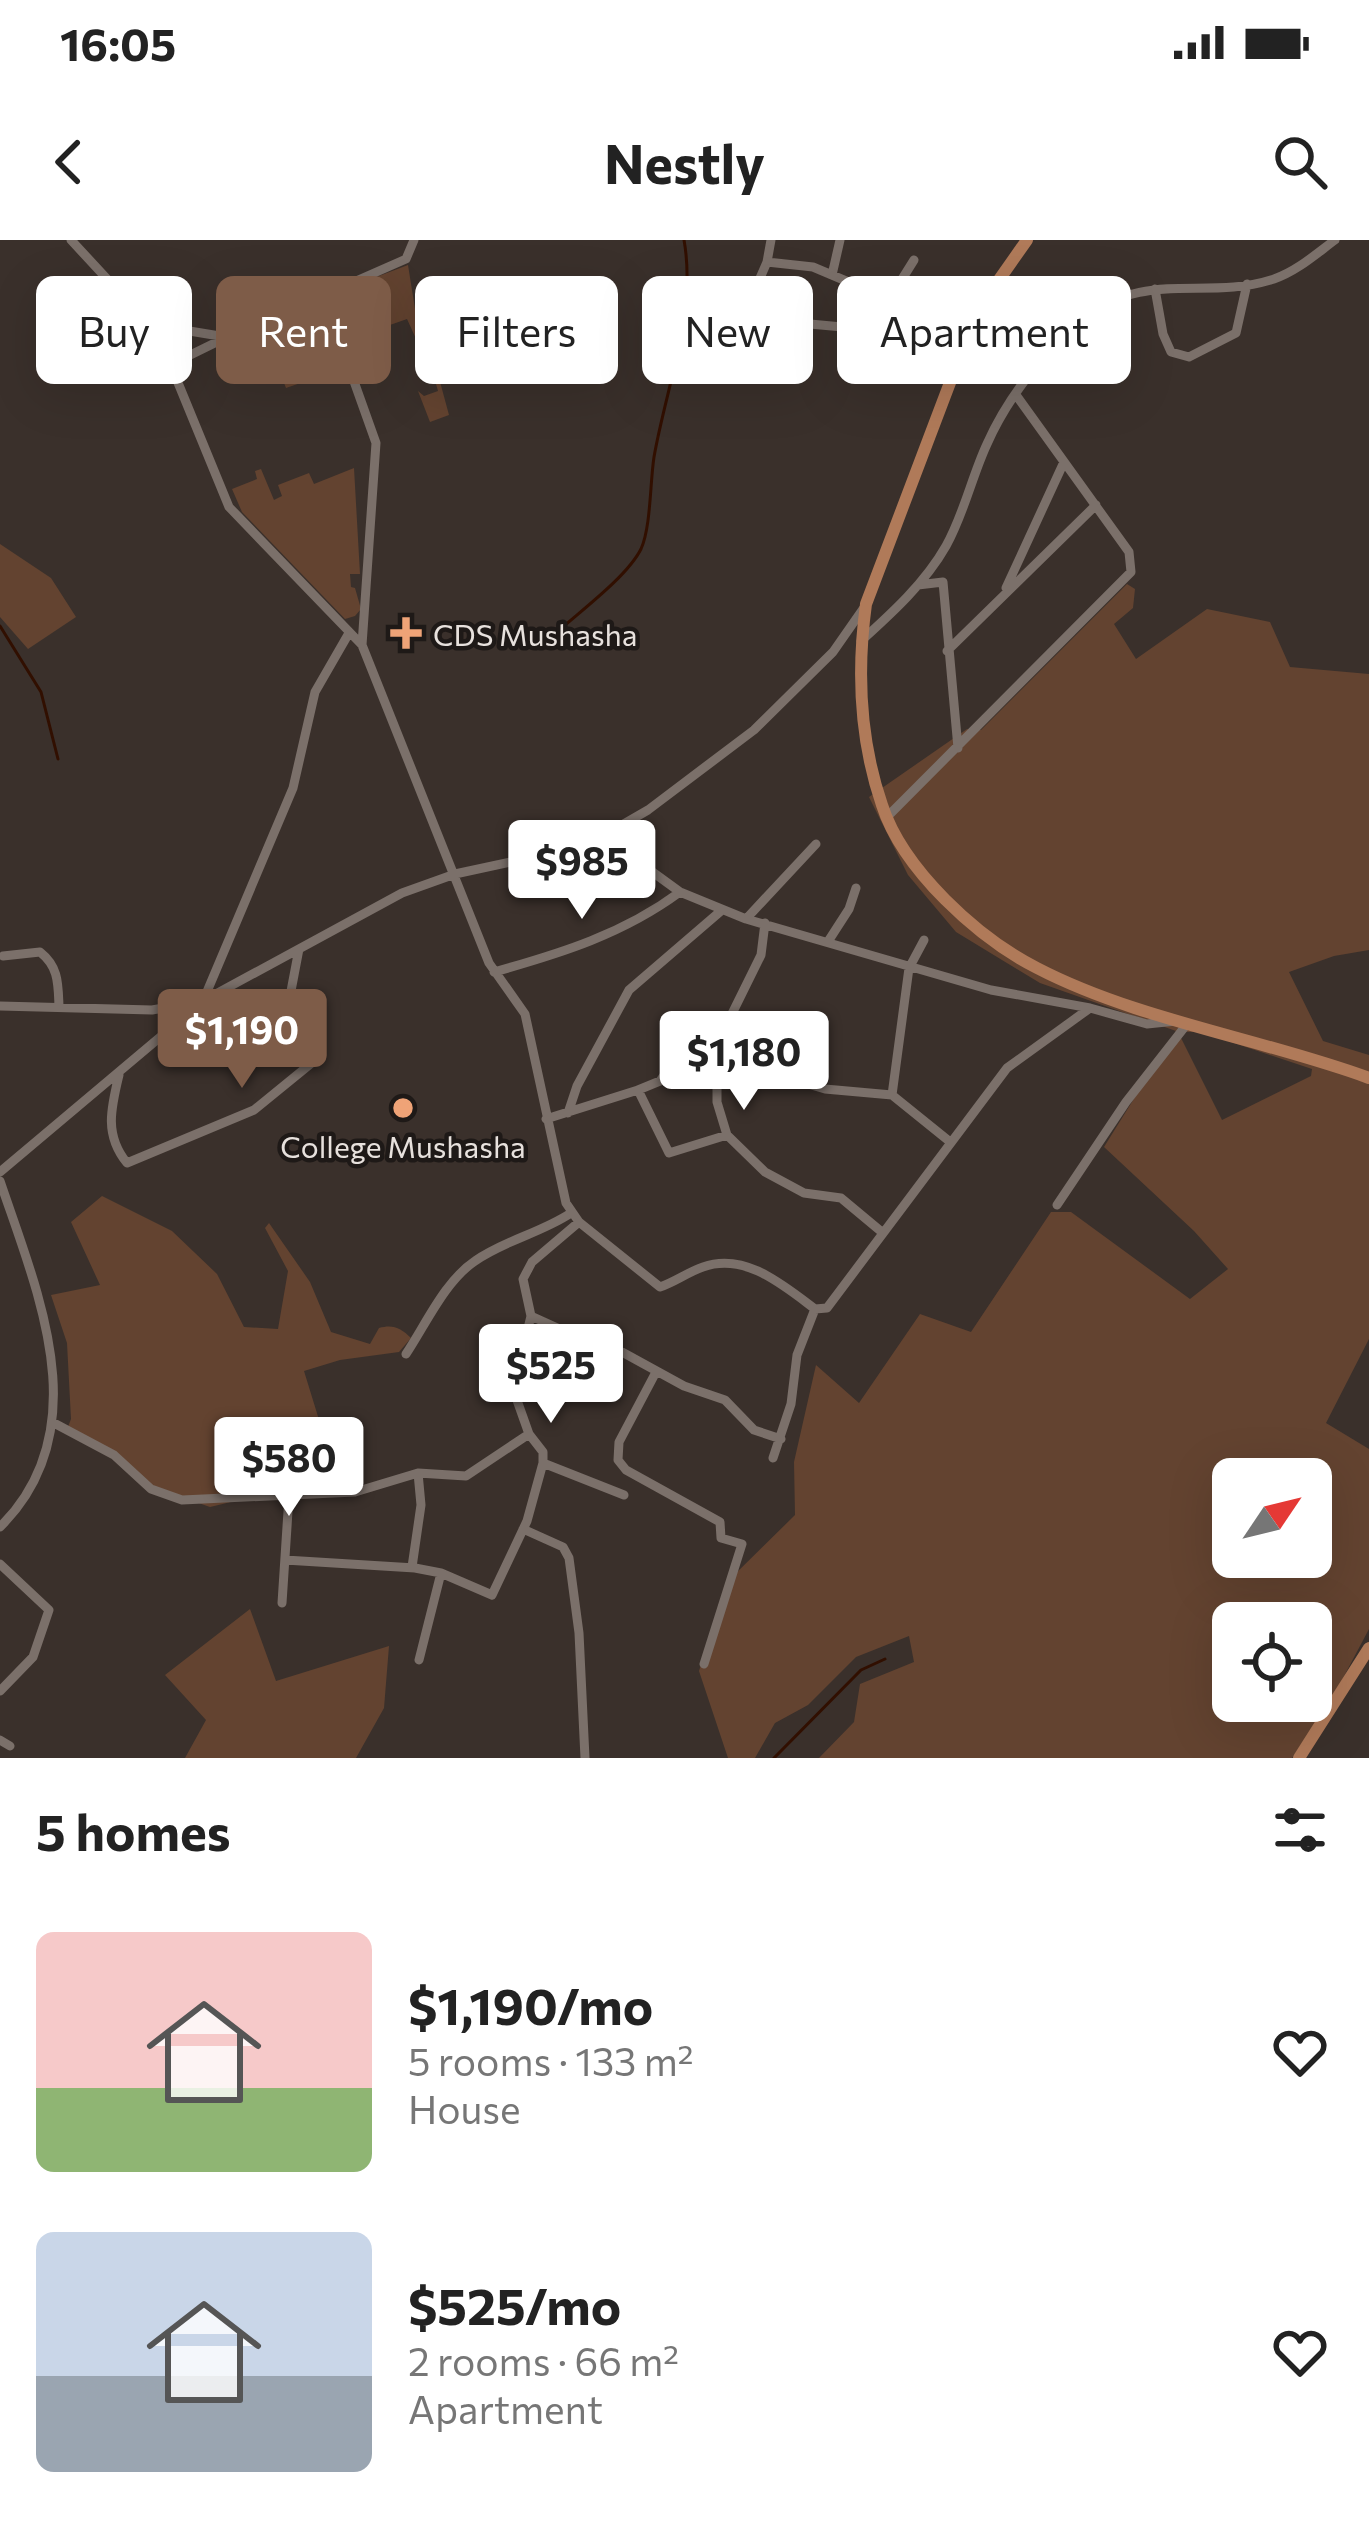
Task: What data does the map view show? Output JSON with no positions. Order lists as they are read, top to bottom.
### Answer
{
  "places": {
    "health": ["CDS Mushasha"],
    "other": ["College Mushasha"]
  },
  "north": "top right",
  "page": {
    "status": "16:05",
    "header": "Nestly",
    "chip": [
      "Buy",
      "Rent",
      "Filters",
      "New",
      "Apartment"
    ],
    "price": [
      "$985",
      "$1,190",
      "$1,180",
      "$525",
      "$580"
    ],
    "heading": "5 homes",
    "list": [
      {
        "name": "$1,190/mo",
        "note": "5 rooms · 133 m² · House"
      },
      {
        "name": "$525/mo",
        "note": "2 rooms · 66 m² · Apartment"
      }
    ]
  }
}
